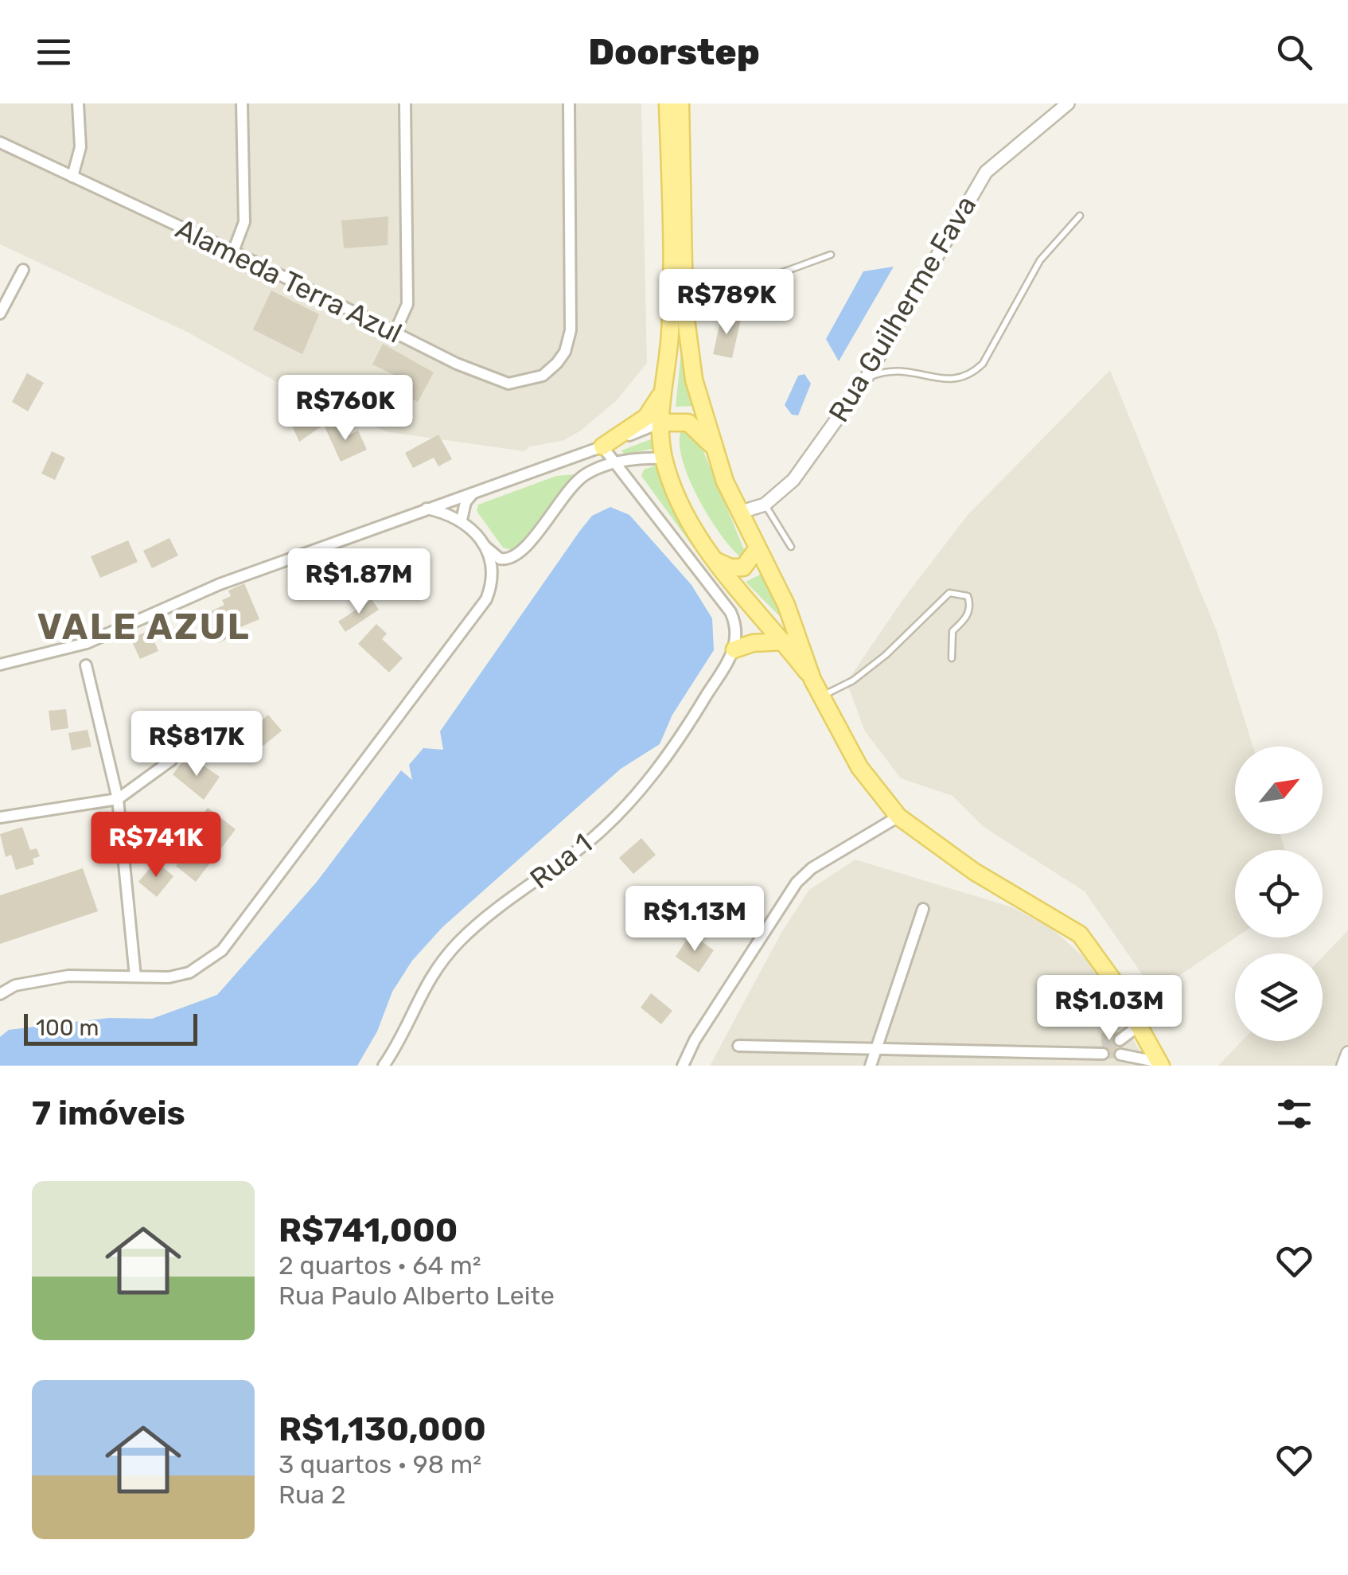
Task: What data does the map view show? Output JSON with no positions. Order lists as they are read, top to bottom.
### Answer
{
  "streets": {
    "street": ["Alameda Terra Azul", "Rua Guilherme Fava", "Rua 1"]
  },
  "districts": ["VALE AZUL"],
  "scale_bar": "100 m",
  "north": "top right",
  "page": {
    "header": "Doorstep",
    "price": [
      "R$789K",
      "R$760K",
      "R$1.87M",
      "R$817K",
      "R$741K",
      "R$1.13M",
      "R$1.03M"
    ],
    "scale": "100 m",
    "heading": "7 imóveis",
    "list": [
      {
        "name": "R$741,000",
        "note": "2 quartos · 64 m² · Rua Paulo Alberto Leite"
      },
      {
        "name": "R$1,130,000",
        "note": "3 quartos · 98 m² · Rua 2"
      }
    ]
  }
}
